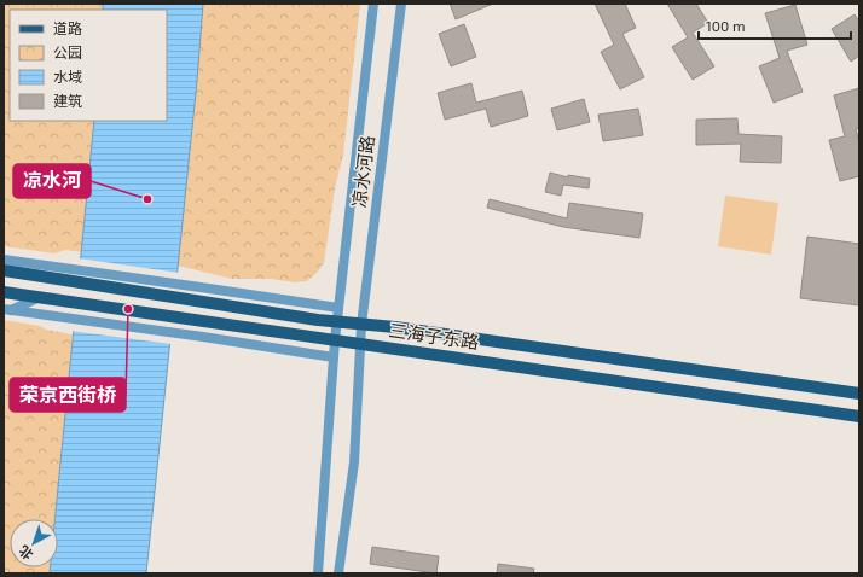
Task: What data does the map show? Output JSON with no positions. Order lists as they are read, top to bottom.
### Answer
{
  "streets": {
    "main road": ["三海子东路"],
    "street": ["凉水河路"]
  },
  "crossings": [
    ["凉水河路", "三海子东路"]
  ],
  "places": ["凉水河", "荣京西街桥"],
  "legend": [
    "道路",
    "公园",
    "水域",
    "建筑"
  ],
  "scale_bar": "100 m",
  "north": "bottom left"
}
